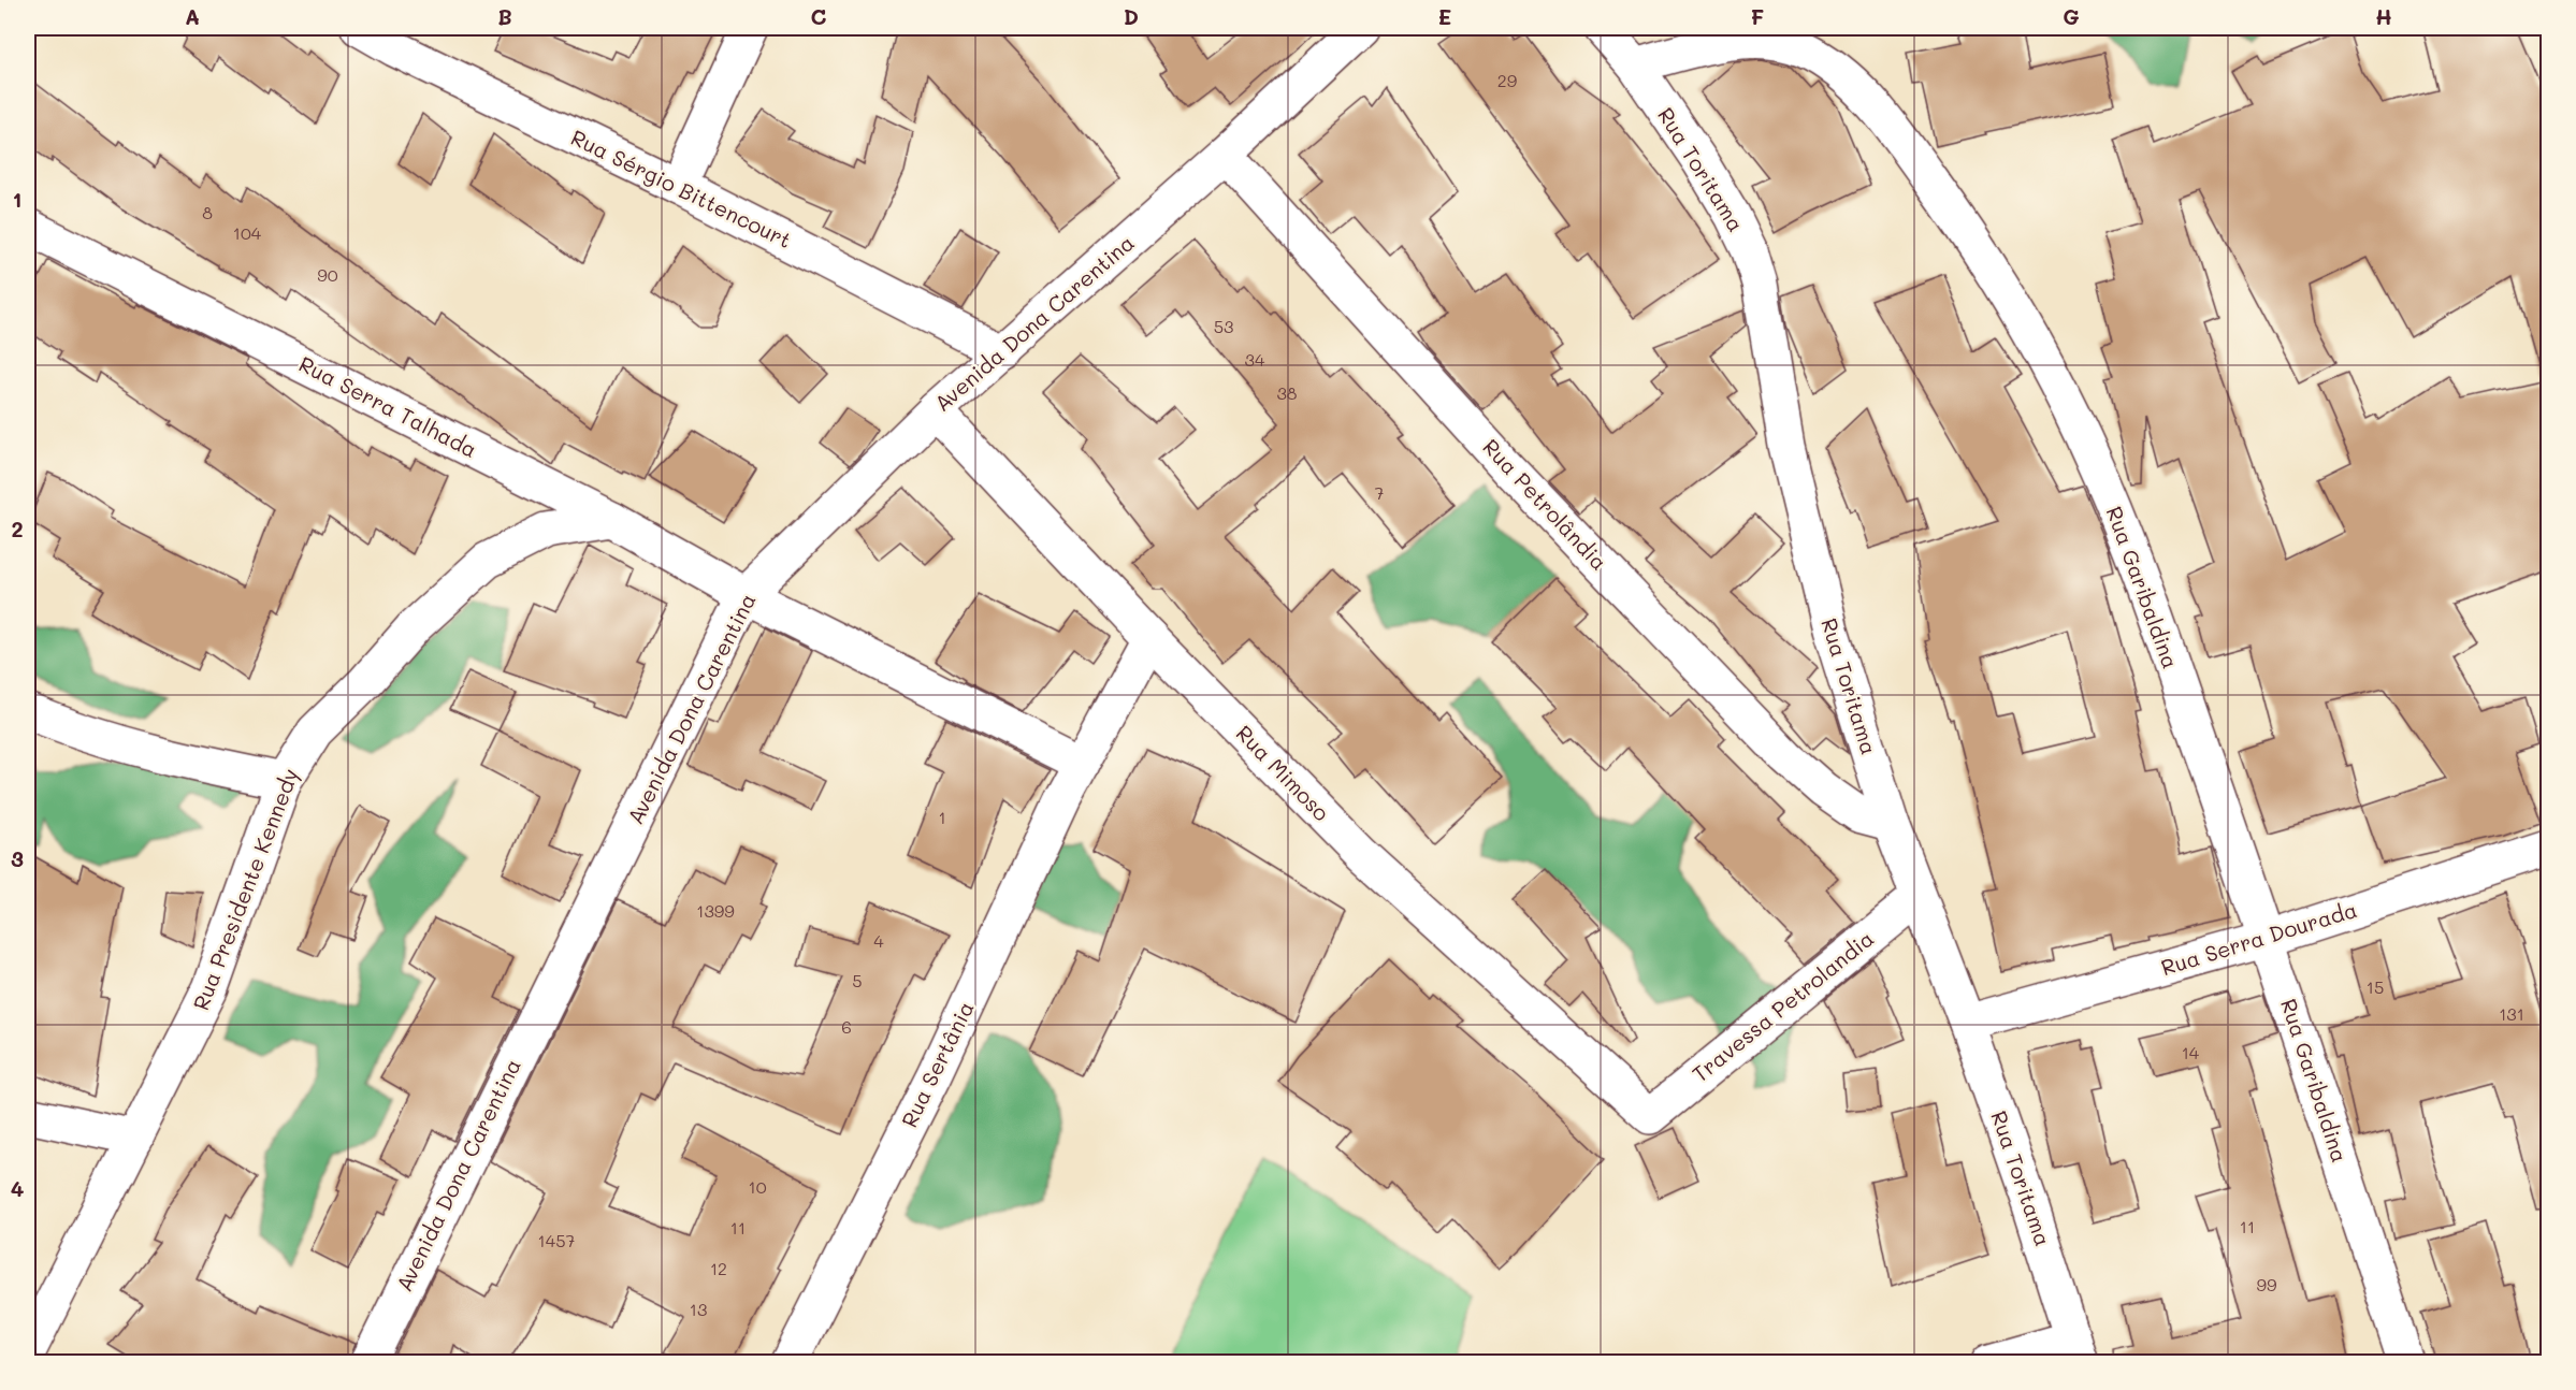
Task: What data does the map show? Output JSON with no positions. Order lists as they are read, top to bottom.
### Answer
{
  "streets": {
    "street": [
      "Rua Toritama",
      "Rua Sérgio Bittencourt",
      "Avenida Dona Carentina",
      "Rua Serra Talhada",
      "Rua Petrolândia",
      "Rua Garibaldina",
      "Rua Mimoso",
      "Rua Presidente Kennedy",
      "Rua Serra Dourada",
      "Travessa Petrolandia",
      "Rua Sertânia"
    ]
  },
  "crossings": [
    ["Rua Toritama", "Rua Petrolândia"],
    ["Rua Toritama", "Rua Garibaldina"],
    ["Rua Toritama", "Rua Serra Dourada"],
    ["Rua Toritama", "Travessa Petrolandia"],
    ["Rua Sérgio Bittencourt", "Avenida Dona Carentina"],
    ["Avenida Dona Carentina", "Rua Serra Talhada"],
    ["Avenida Dona Carentina", "Rua Petrolândia"],
    ["Avenida Dona Carentina", "Rua Mimoso"],
    ["Rua Serra Talhada", "Rua Presidente Kennedy"],
    ["Rua Garibaldina", "Rua Serra Dourada"],
    ["Rua Mimoso", "Travessa Petrolandia"],
    ["Rua Mimoso", "Rua Sertânia"]
  ],
  "house_numbers": [
    "29",
    "8",
    "104",
    "90",
    "53",
    "34",
    "38",
    "7",
    "1",
    "1399",
    "4",
    "5",
    "15",
    "131",
    "6",
    "14",
    "10",
    "11",
    "11",
    "1457",
    "12",
    "99",
    "13"
  ],
  "grid": {
    "columns": [
      "A",
      "B",
      "C",
      "D",
      "E",
      "F",
      "G",
      "H"
    ],
    "rows": [
      "1",
      "2",
      "3",
      "4"
    ]
  }
}
